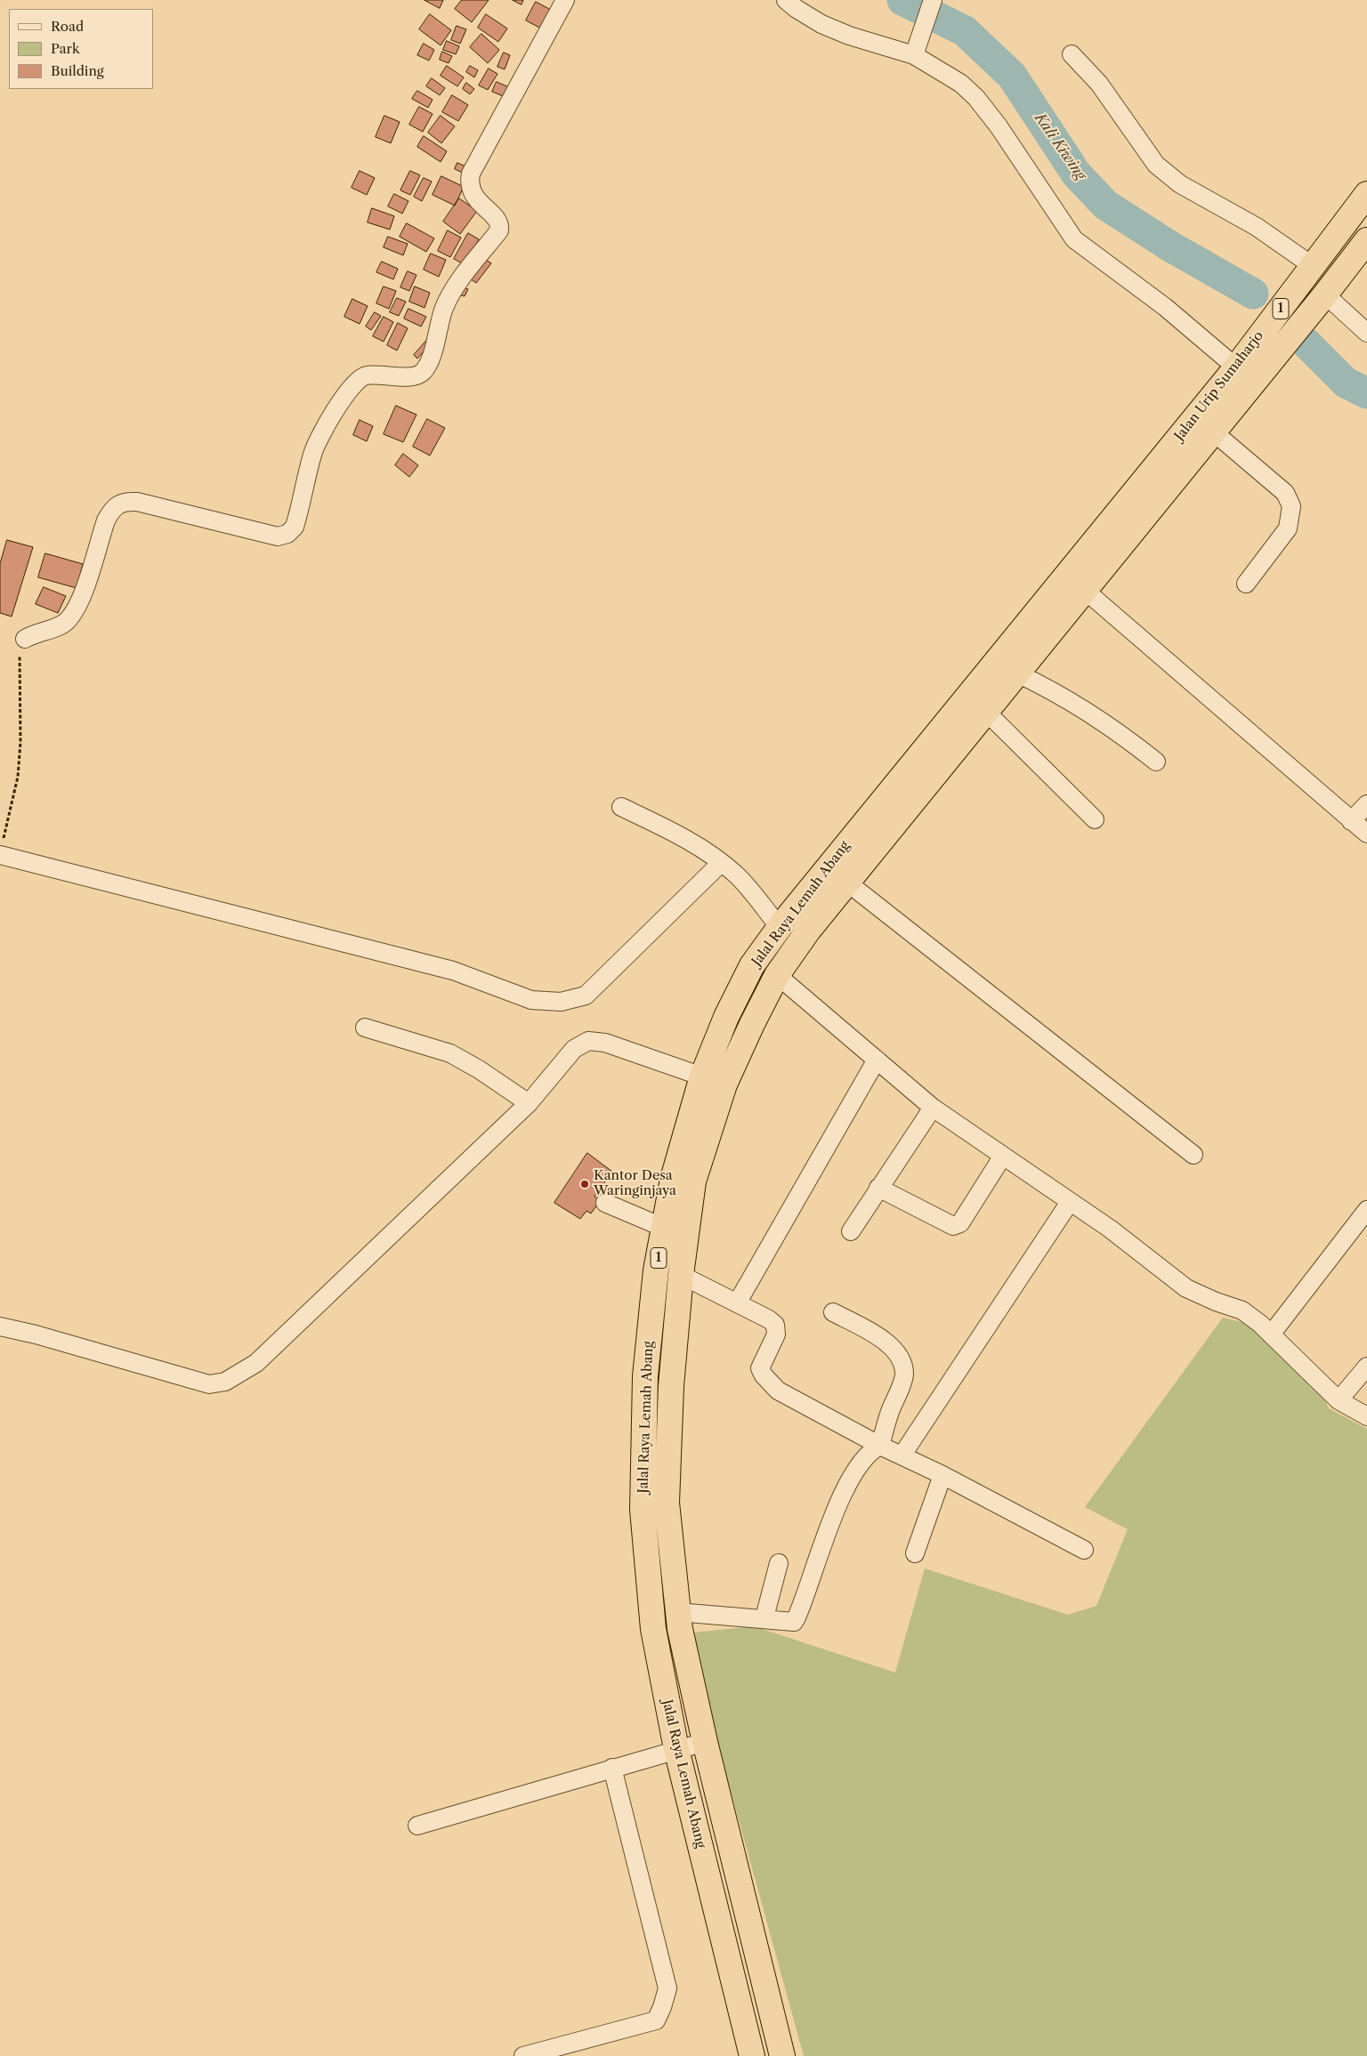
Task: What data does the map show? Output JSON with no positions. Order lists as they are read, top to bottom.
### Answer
{
  "streets": {
    "highway": ["1", "Jalan Urip Sumaharjo", "Jalal Raya Lemah Abang"]
  },
  "crossings": [
    ["Jalan Urip Sumaharjo", "Jalal Raya Lemah Abang"]
  ],
  "water": ["Kali Kiwing"],
  "places": ["Kantor Desa Waringinjaya"],
  "legend": ["Road", "Park", "Building"]
}
